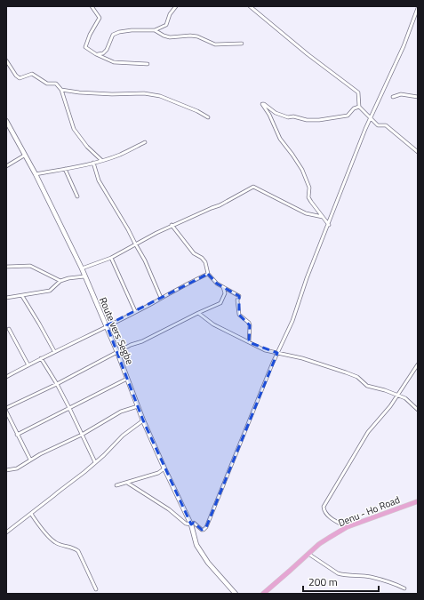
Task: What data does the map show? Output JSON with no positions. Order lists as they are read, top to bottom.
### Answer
{
  "streets": {
    "main road": ["Route vers Segbe", "Denu - Ho Road"]
  },
  "scale_bar": "200 m"
}
